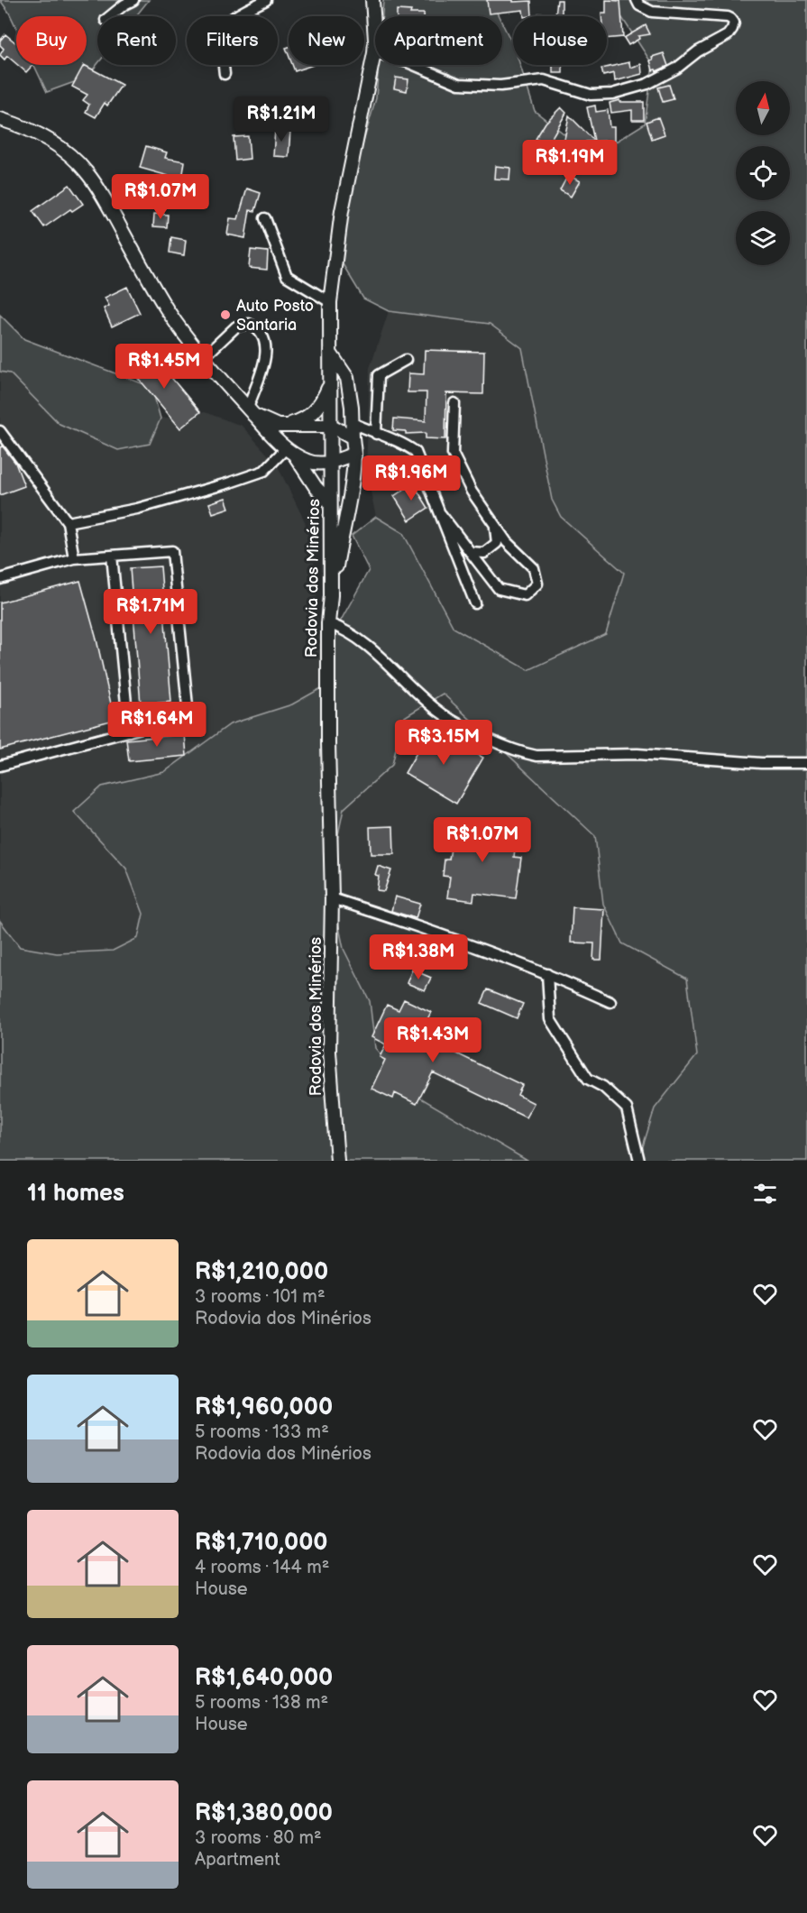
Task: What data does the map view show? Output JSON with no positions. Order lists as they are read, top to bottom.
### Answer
{
  "streets": {
    "main road": ["Rodovia dos Minérios"]
  },
  "places": ["Auto Posto Santaria"],
  "north": "top",
  "page": {
    "chip": [
      "Buy",
      "Rent",
      "Filters",
      "New",
      "Apartment",
      "House"
    ],
    "price": [
      "R$1.21M",
      "R$1.19M",
      "R$1.07M",
      "R$1.45M",
      "R$1.96M",
      "R$1.71M",
      "R$1.64M",
      "R$3.15M",
      "R$1.07M",
      "R$1.38M",
      "R$1.43M"
    ],
    "heading": "11 homes",
    "list": [
      {
        "name": "R$1,210,000",
        "note": "3 rooms · 101 m² · Rodovia dos Minérios"
      },
      {
        "name": "R$1,960,000",
        "note": "5 rooms · 133 m² · Rodovia dos Minérios"
      },
      {
        "name": "R$1,710,000",
        "note": "4 rooms · 144 m² · House"
      },
      {
        "name": "R$1,640,000",
        "note": "5 rooms · 138 m² · House"
      },
      {
        "name": "R$1,380,000",
        "note": "3 rooms · 80 m² · Apartment"
      }
    ]
  }
}
